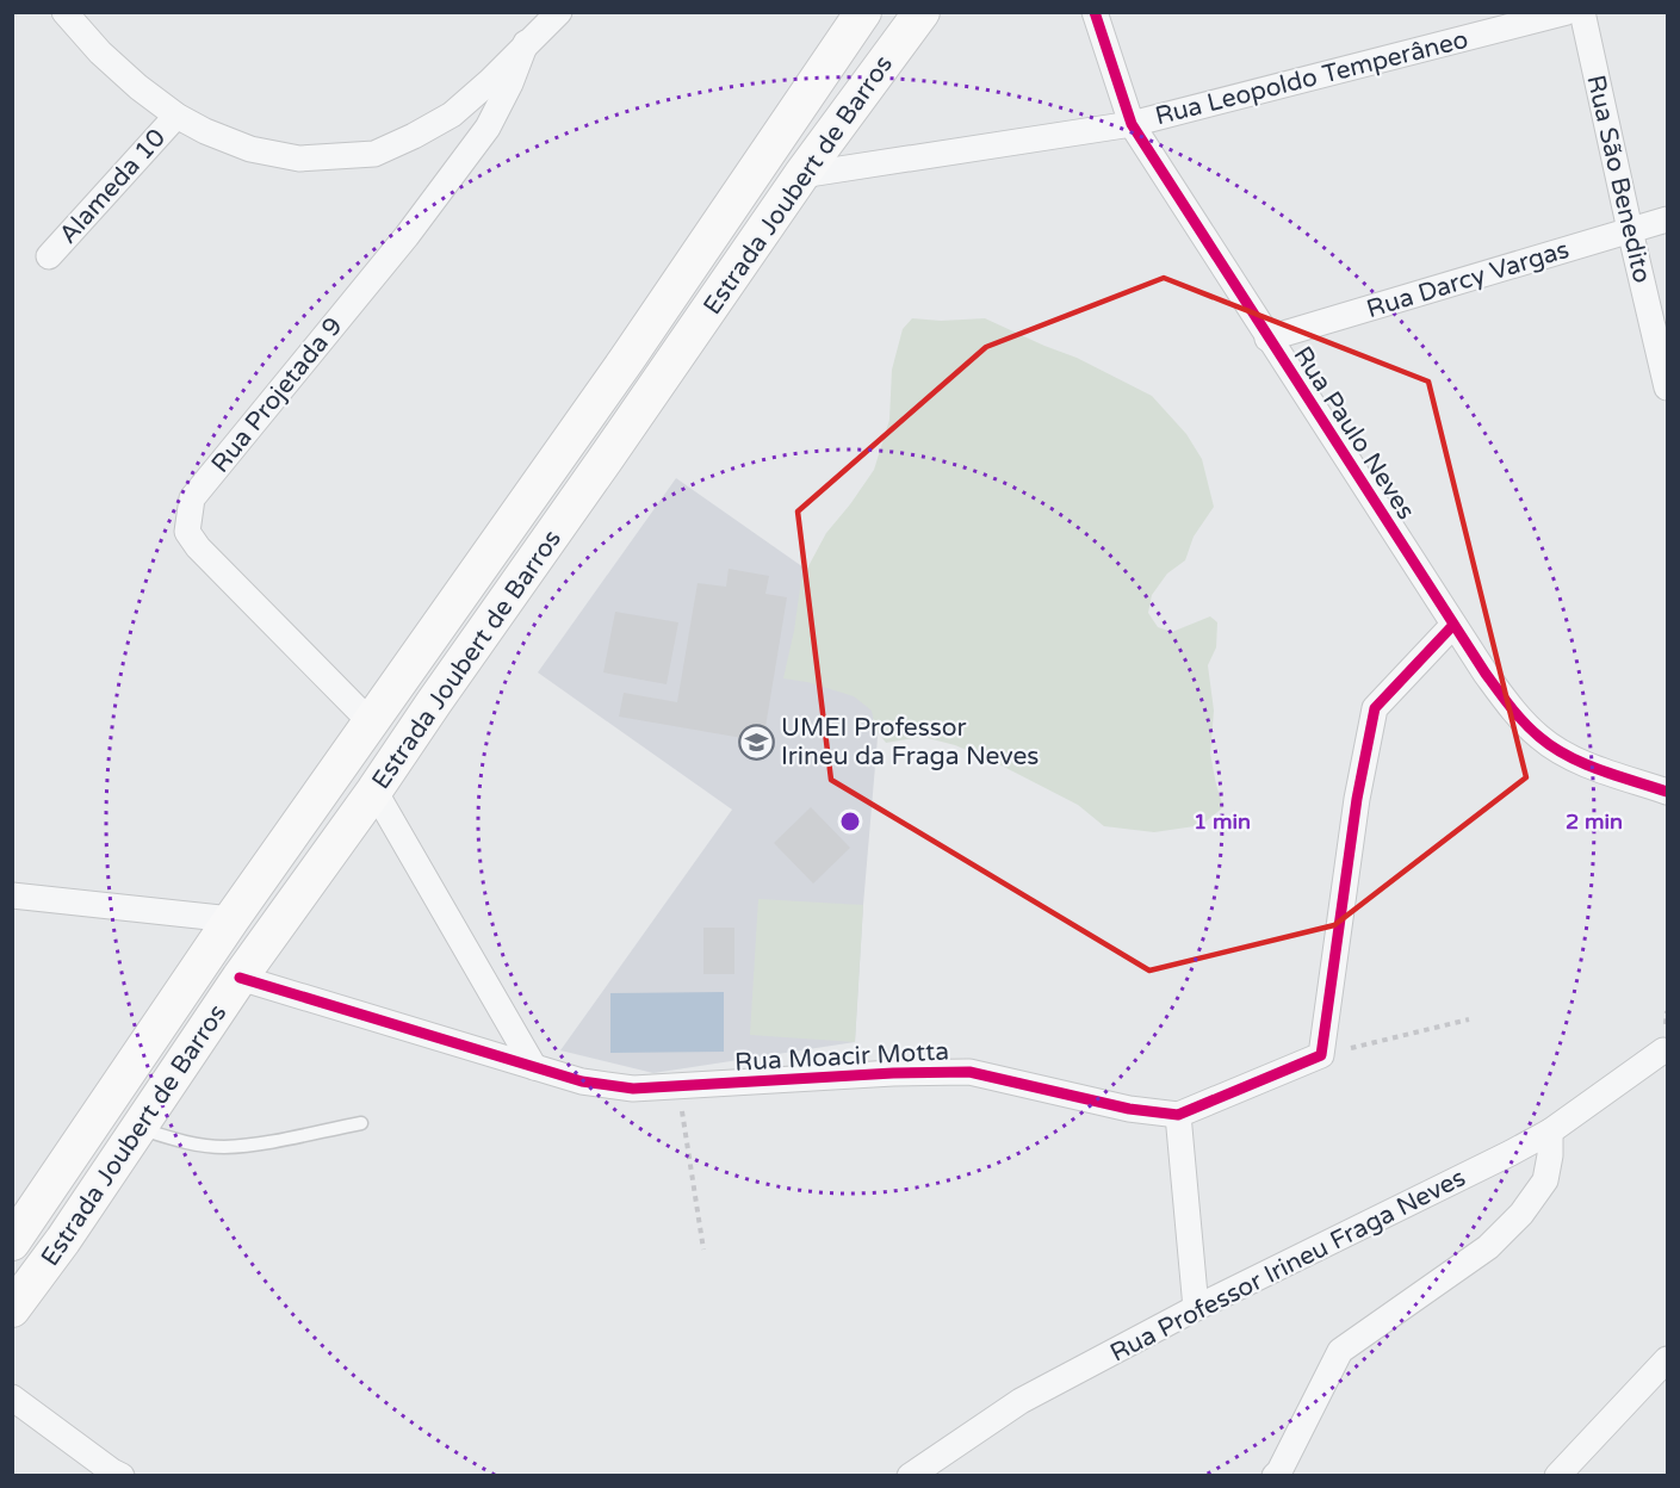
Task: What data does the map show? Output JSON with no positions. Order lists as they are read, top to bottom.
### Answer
{
  "streets": {
    "main road": ["Estrada Joubert de Barros"],
    "street": [
      "Rua Leopoldo Temperâneo",
      "Rua São Benedito",
      "Alameda 10",
      "Rua Darcy Vargas",
      "Rua Projetada 9",
      "Rua Paulo Neves",
      "Rua Moacir Motta",
      "Rua Professor Irineu Fraga Neves"
    ]
  },
  "crossings": [
    ["Rua Leopoldo Temperâneo", "Estrada Joubert de Barros"],
    ["Rua Leopoldo Temperâneo", "Rua Paulo Neves"],
    ["Rua São Benedito", "Rua Darcy Vargas"],
    ["Estrada Joubert de Barros", "Rua Projetada 9"],
    ["Estrada Joubert de Barros", "Rua Moacir Motta"],
    ["Rua Darcy Vargas", "Rua Paulo Neves"]
  ],
  "places": {
    "school or university": ["UMEI Professor Irineu da Fraga Neves"]
  },
  "rings": ["1 min", "2 min"]
}
